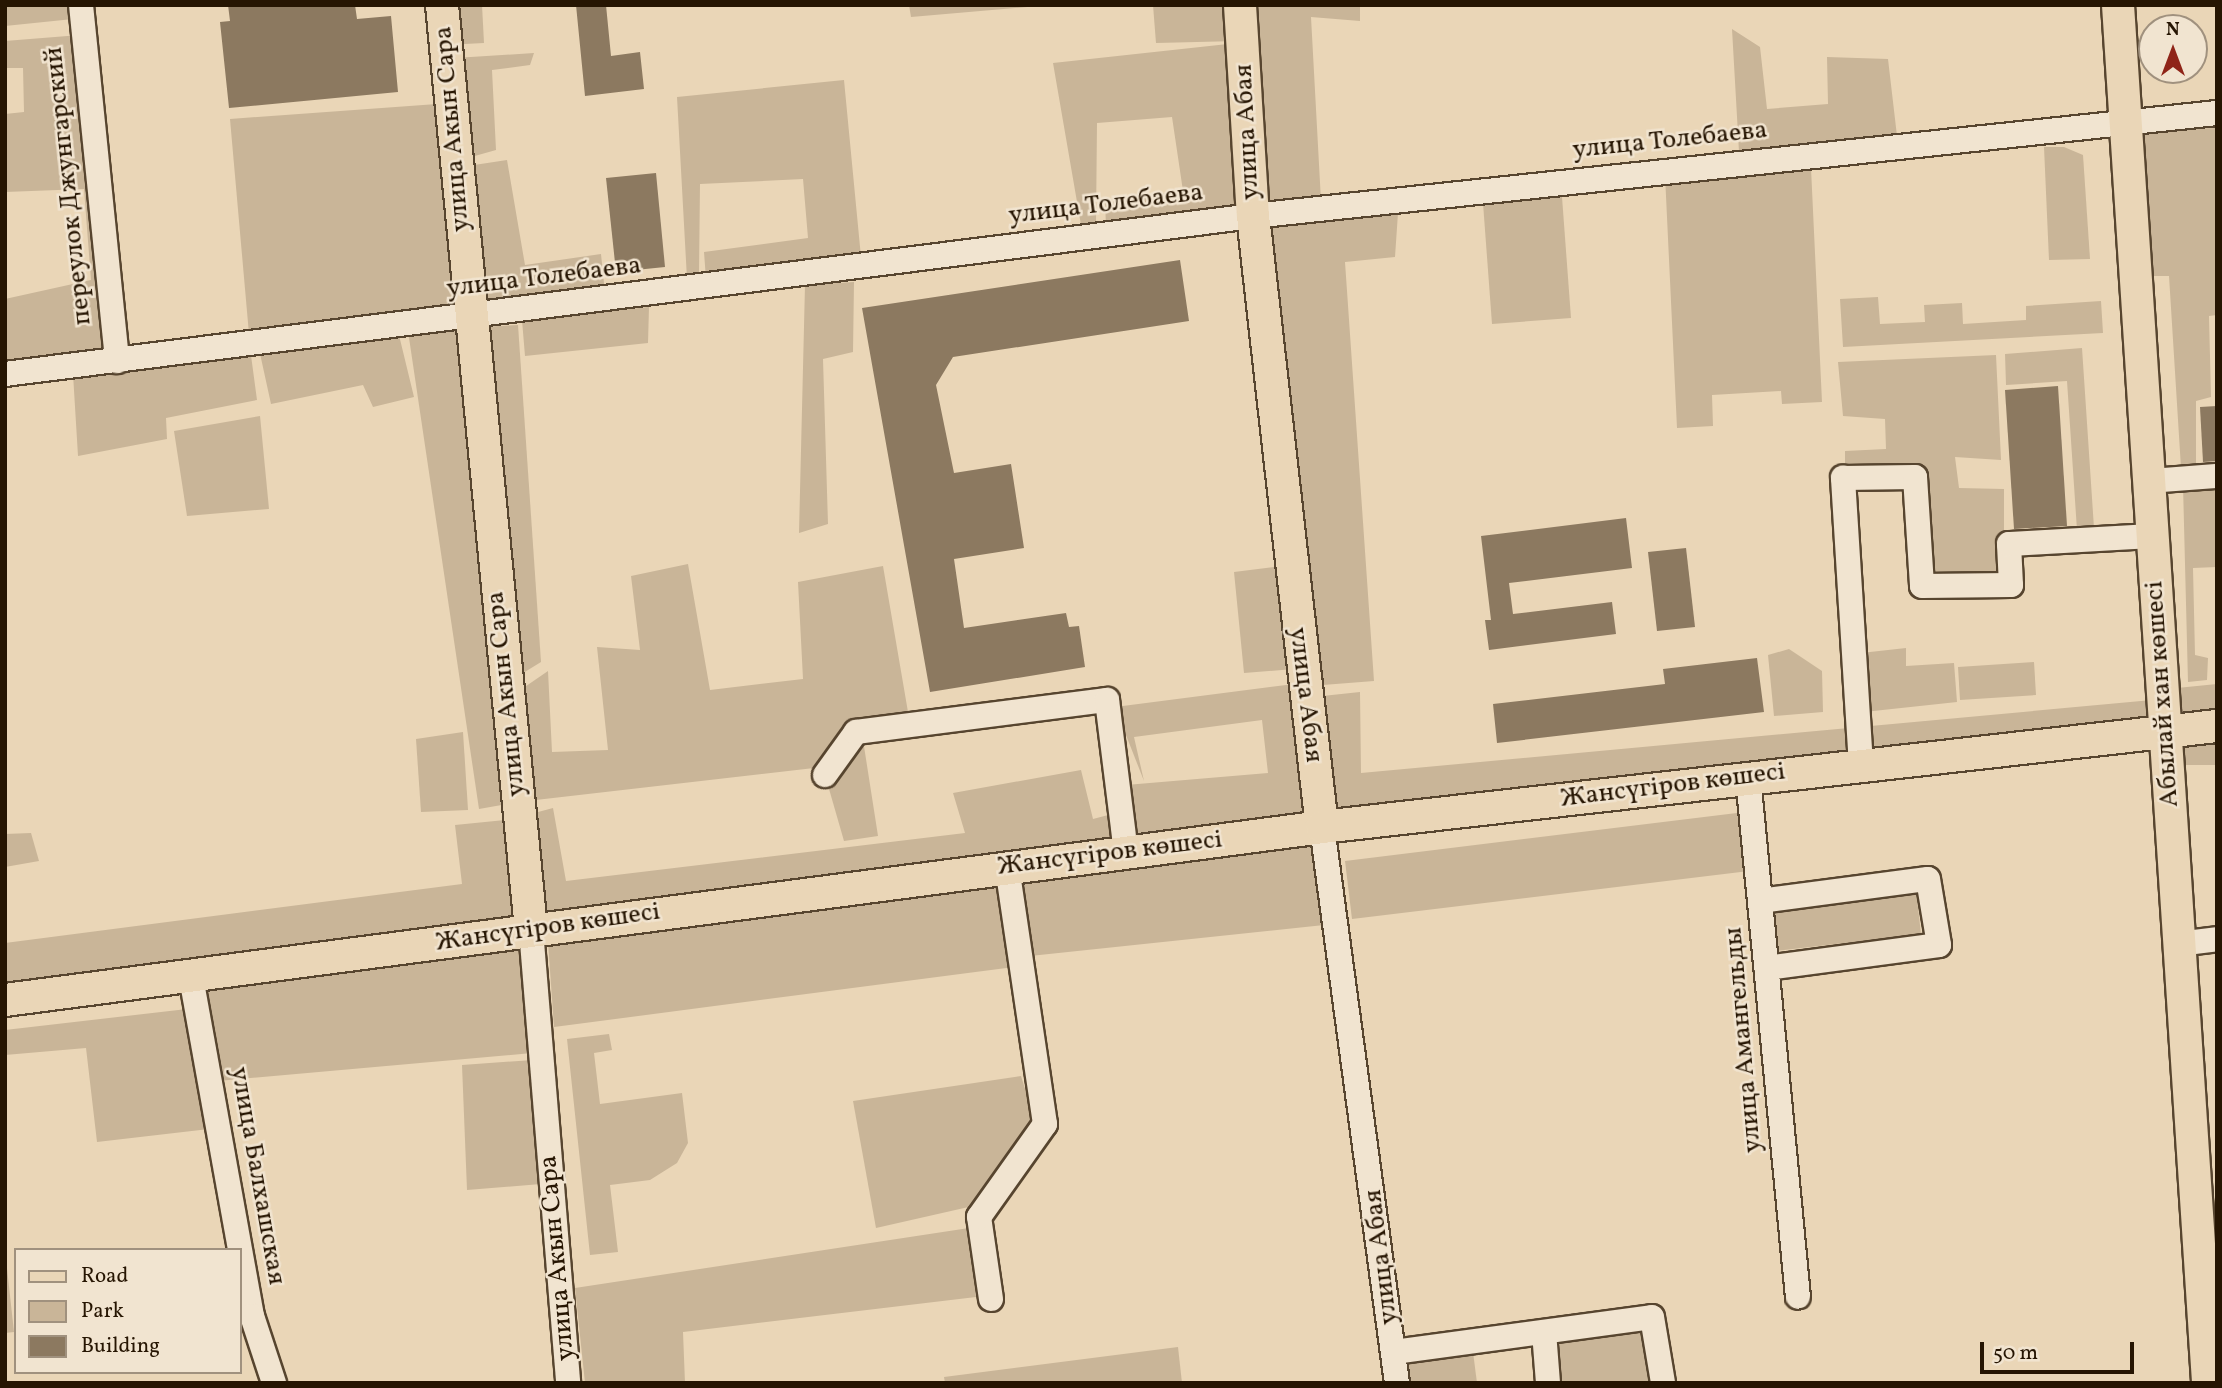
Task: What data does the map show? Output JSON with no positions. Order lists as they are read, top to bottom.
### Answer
{
  "streets": {
    "main road": [
      "улица Акын Сара",
      "улица Абая",
      "Абылай хан көшесі",
      "Жансүгіров көшесі"
    ],
    "street": [
      "улица Толебаева",
      "переулок Джунгарский",
      "улица Амангельды",
      "улица Балхашская"
    ]
  },
  "crossings": [
    ["улица Акын Сара", "улица Толебаева"],
    ["улица Акын Сара", "Жансүгіров көшесі"],
    ["улица Абая", "улица Толебаева"],
    ["улица Абая", "Жансүгіров көшесі"],
    ["улица Толебаева", "переулок Джунгарский"],
    ["улица Толебаева", "Абылай хан көшесі"],
    ["Абылай хан көшесі", "Жансүгіров көшесі"],
    ["Жансүгіров көшесі", "улица Амангельды"],
    ["Жансүгіров көшесі", "улица Балхашская"]
  ],
  "legend": ["Road", "Park", "Building"],
  "scale_bar": "50 m",
  "north": "top"
}
